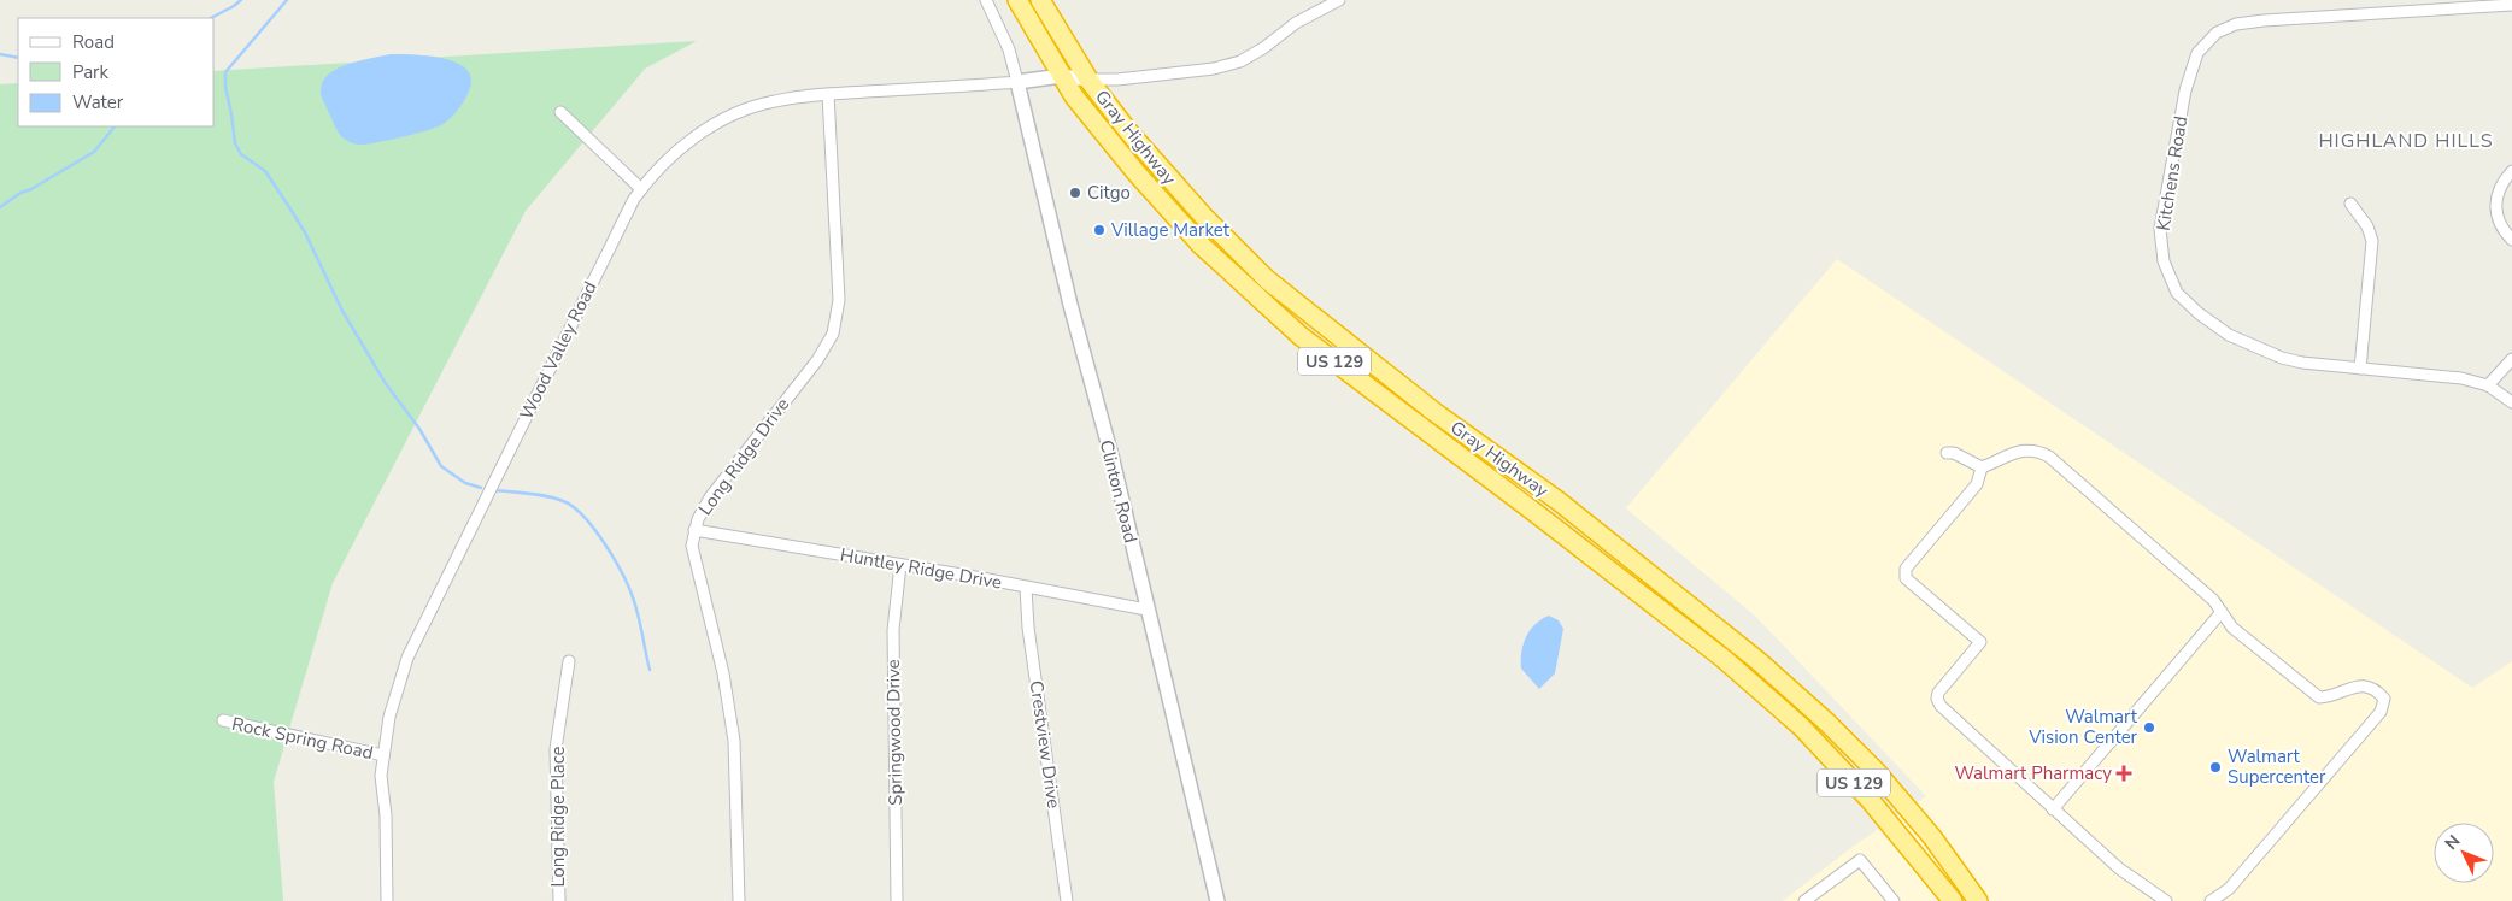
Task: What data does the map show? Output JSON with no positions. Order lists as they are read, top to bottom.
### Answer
{
  "streets": {
    "highway": ["Gray Highway", "US 129"],
    "street": [
      "Kitchens Road",
      "Wood Valley Road",
      "Long Ridge Drive",
      "Clinton Road",
      "Huntley Ridge Drive",
      "Springwood Drive",
      "Rock Spring Road",
      "Crestview Drive",
      "Long Ridge Place"
    ]
  },
  "crossings": [
    ["Wood Valley Road", "Long Ridge Drive"],
    ["Wood Valley Road", "Clinton Road"],
    ["Wood Valley Road", "Rock Spring Road"],
    ["Long Ridge Drive", "Huntley Ridge Drive"],
    ["Clinton Road", "Huntley Ridge Drive"],
    ["Huntley Ridge Drive", "Springwood Drive"],
    ["Huntley Ridge Drive", "Crestview Drive"]
  ],
  "districts": ["HIGHLAND HILLS"],
  "places": {
    "other": [
      "Citgo",
      "Village Market",
      "Walmart Vision Center",
      "Walmart Supercenter"
    ],
    "health": ["Walmart Pharmacy"]
  },
  "legend": ["Road", "Park", "Water"],
  "north": "top left"
}
